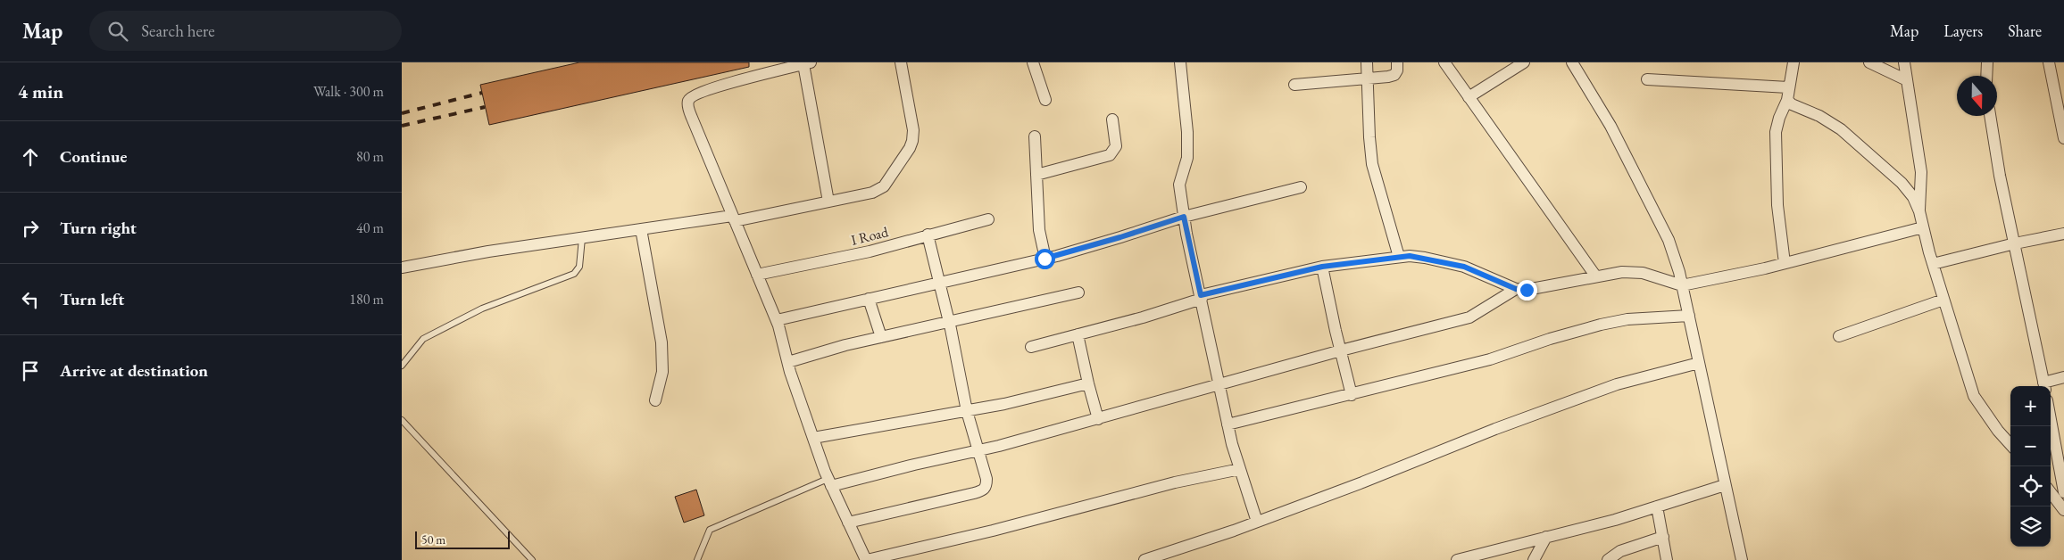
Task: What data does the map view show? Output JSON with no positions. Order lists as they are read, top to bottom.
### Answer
{
  "streets": {
    "street": ["I Road"]
  },
  "scale_bar": "50 m",
  "north": "bottom",
  "page": {
    "header": "Map",
    "search": "Search here",
    "nav": ["Map", "Layers", "Share"],
    "heading": ["4 min", "Walk · 300 m"],
    "list": [
      ["Continue", "80 m"],
      ["Turn right", "40 m"],
      ["Turn left", "180 m"],
      "Arrive at destination"
    ],
    "map_buttons": ["+", "−"],
    "scale": "50 m"
  }
}
